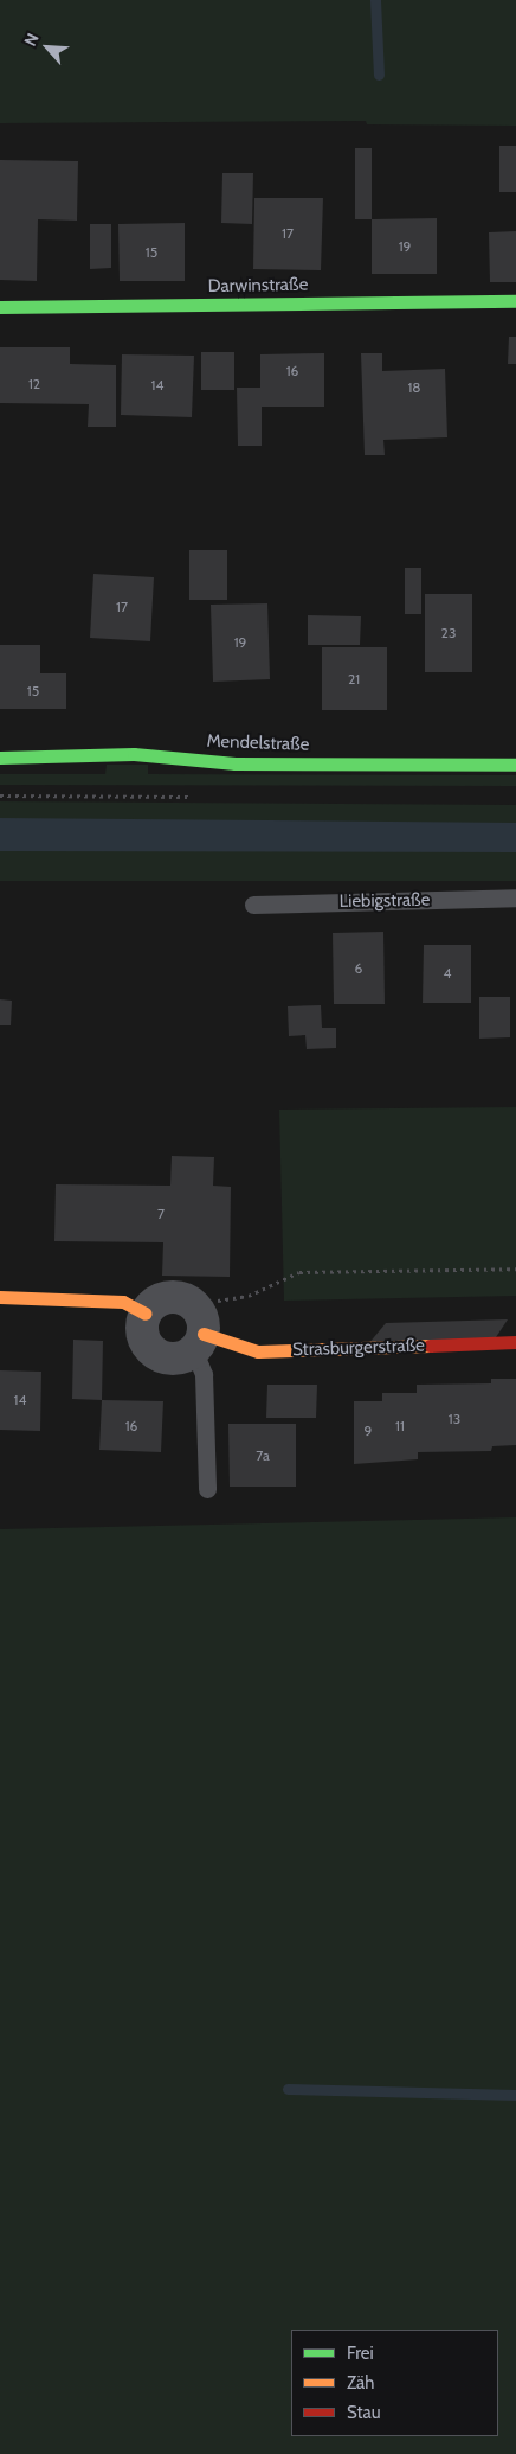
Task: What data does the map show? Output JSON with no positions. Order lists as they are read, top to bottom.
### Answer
{
  "streets": {
    "street": ["Darwinstraße", "Mendelstraße", "Strasburgerstraße"],
    "lane": ["Liebigstraße"]
  },
  "house_numbers": [
    "17",
    "19",
    "15",
    "16",
    "12",
    "14",
    "18",
    "17",
    "23",
    "19",
    "21",
    "15",
    "6",
    "4",
    "7",
    "14",
    "13",
    "16",
    "11",
    "9",
    "7a"
  ],
  "legend": ["Frei", "Zäh", "Stau"],
  "north": "top left"
}
